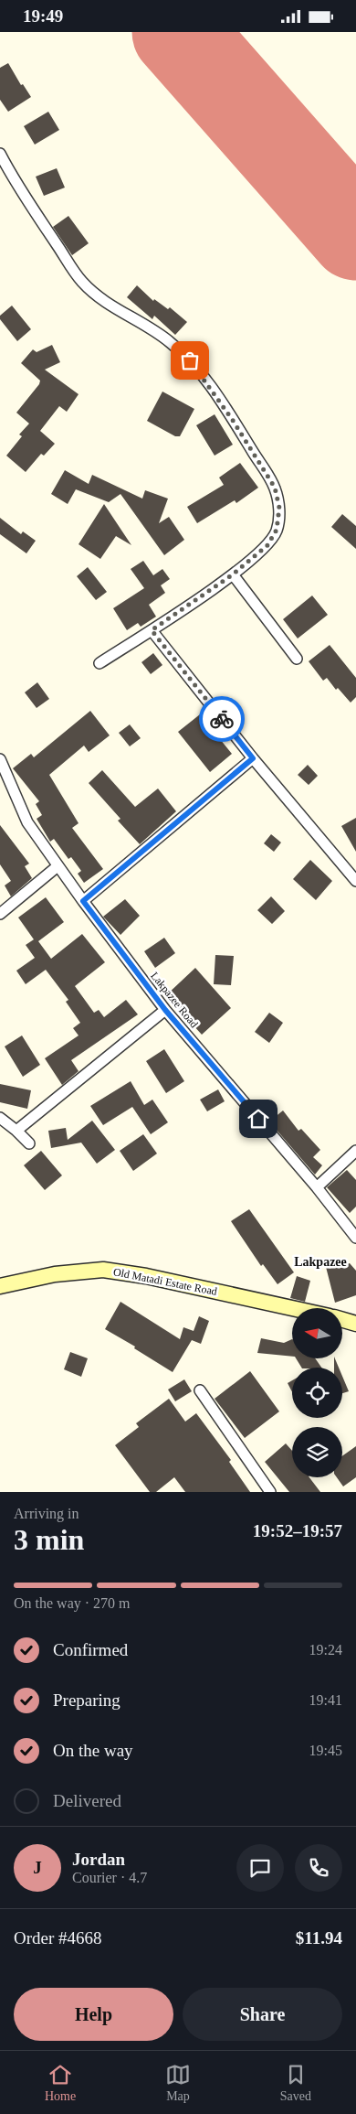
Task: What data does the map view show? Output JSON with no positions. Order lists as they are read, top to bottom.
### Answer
{
  "streets": {
    "street": ["Lakpazee Road", "Old Matadi Estate Road"]
  },
  "districts": ["Lakpazee"],
  "north": "left",
  "page": {
    "status": "19:49",
    "heading": ["3 min", "Arriving in", "19:52–19:57"],
    "panel": [
      "Jordan",
      "Courier · 4.7",
      "Order #4668",
      "$11.94"
    ],
    "bar": "On the way · 270 m",
    "list": [
      ["Confirmed", "19:24"],
      ["Preparing", "19:41"],
      ["On the way", "19:45"],
      "Delivered"
    ],
    "round": "J",
    "buttons": ["Help", "Share"],
    "tabs": ["Home", "Map", "Saved"]
  }
}
